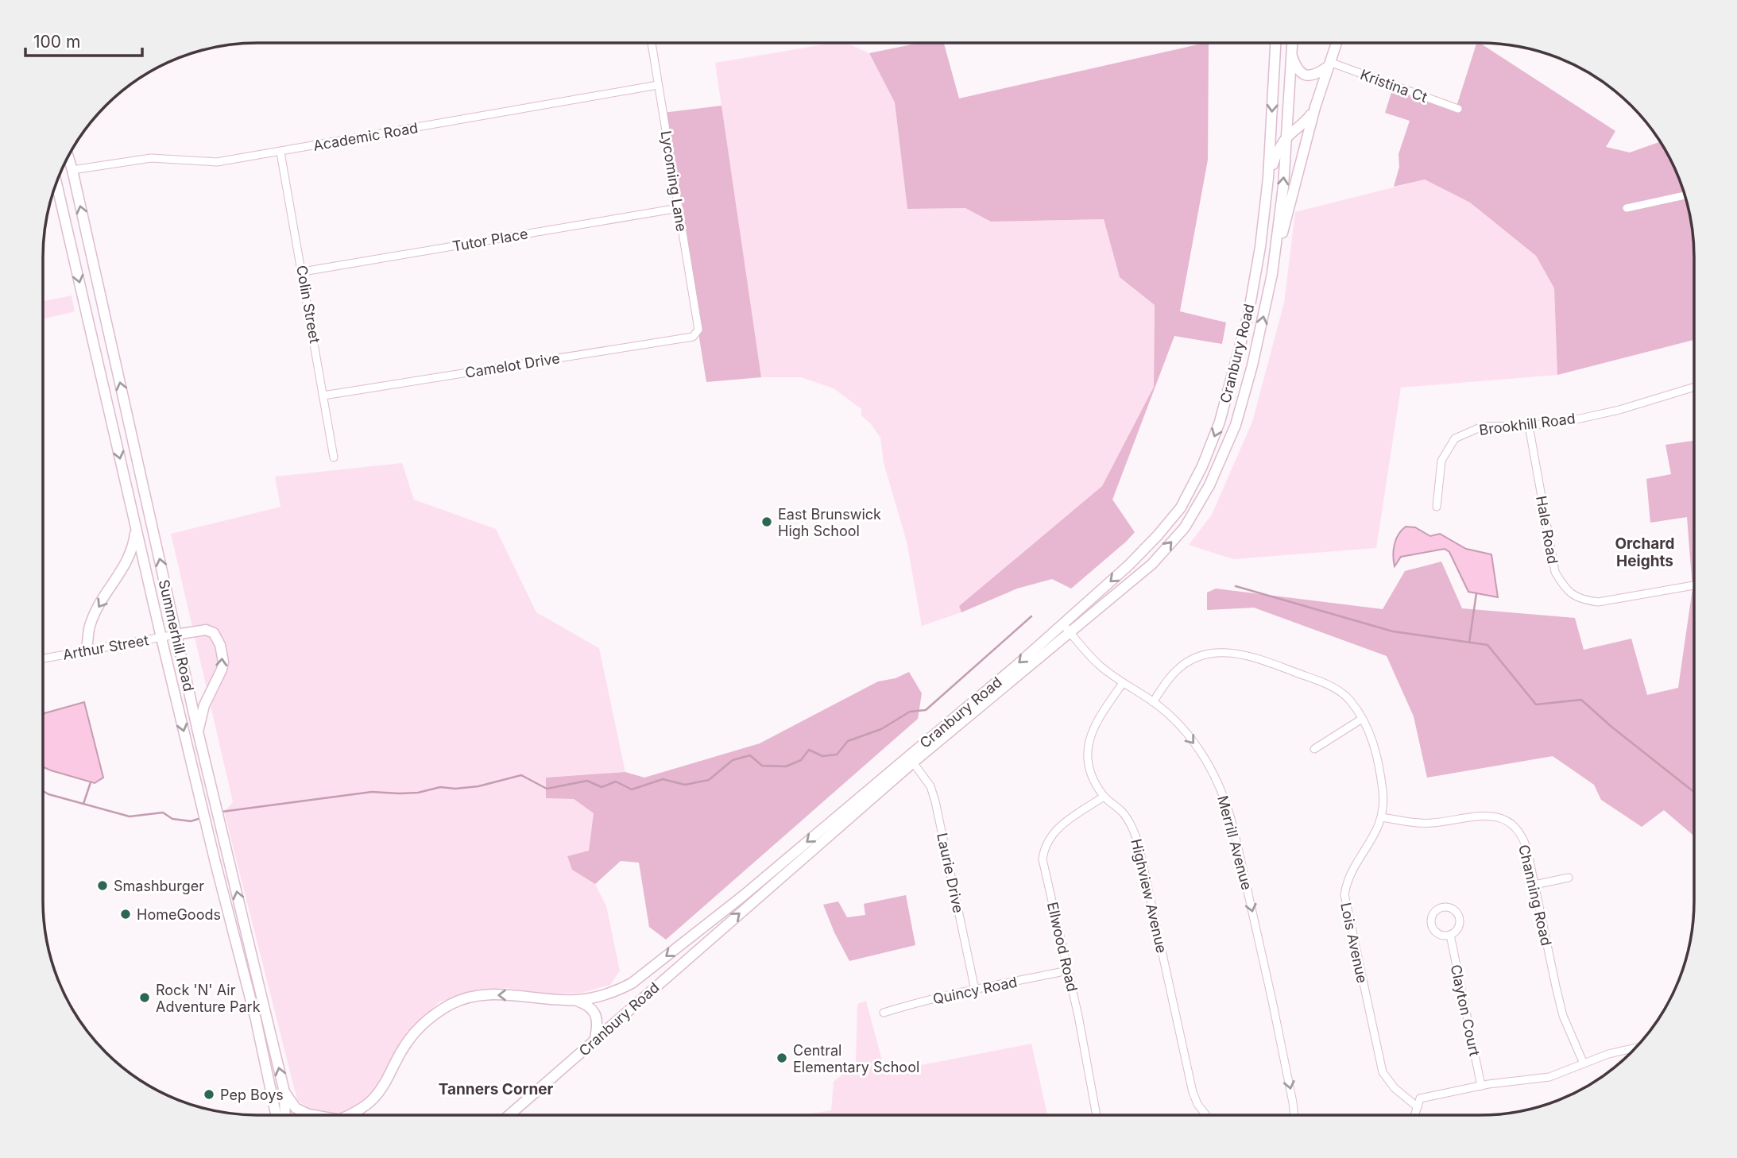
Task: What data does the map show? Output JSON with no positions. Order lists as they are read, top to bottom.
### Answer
{
  "streets": {
    "main road": ["Cranbury Road", "Summerhill Road"],
    "street": [
      "Kristina Ct",
      "Academic Road",
      "Lycoming Lane",
      "Tutor Place",
      "Colin Street",
      "Camelot Drive",
      "Brookhill Road",
      "Hale Road",
      "Arthur Street",
      "Merrill Avenue",
      "Laurie Drive",
      "Channing Road",
      "Highview Avenue",
      "Lois Avenue",
      "Ellwood Road",
      "Quincy Road",
      "Clayton Court"
    ]
  },
  "crossings": [
    ["Academic Road", "Lycoming Lane"],
    ["Academic Road", "Colin Street"],
    ["Academic Road", "Summerhill Road"],
    ["Lycoming Lane", "Tutor Place"],
    ["Lycoming Lane", "Camelot Drive"],
    ["Tutor Place", "Colin Street"],
    ["Colin Street", "Camelot Drive"],
    ["Cranbury Road", "Merrill Avenue"],
    ["Cranbury Road", "Laurie Drive"],
    ["Brookhill Road", "Hale Road"],
    ["Summerhill Road", "Arthur Street"],
    ["Merrill Avenue", "Highview Avenue"],
    ["Merrill Avenue", "Lois Avenue"],
    ["Laurie Drive", "Quincy Road"],
    ["Channing Road", "Lois Avenue"],
    ["Highview Avenue", "Ellwood Road"],
    ["Ellwood Road", "Quincy Road"]
  ],
  "one_way": ["Merrill Avenue"],
  "districts": ["Orchard Heights", "Tanners Corner"],
  "places": [
    "East Brunswick High School",
    "Smashburger",
    "HomeGoods",
    "Rock 'N' Air Adventure Park",
    "Central Elementary School",
    "Pep Boys"
  ],
  "scale_bar": "100 m"
}
